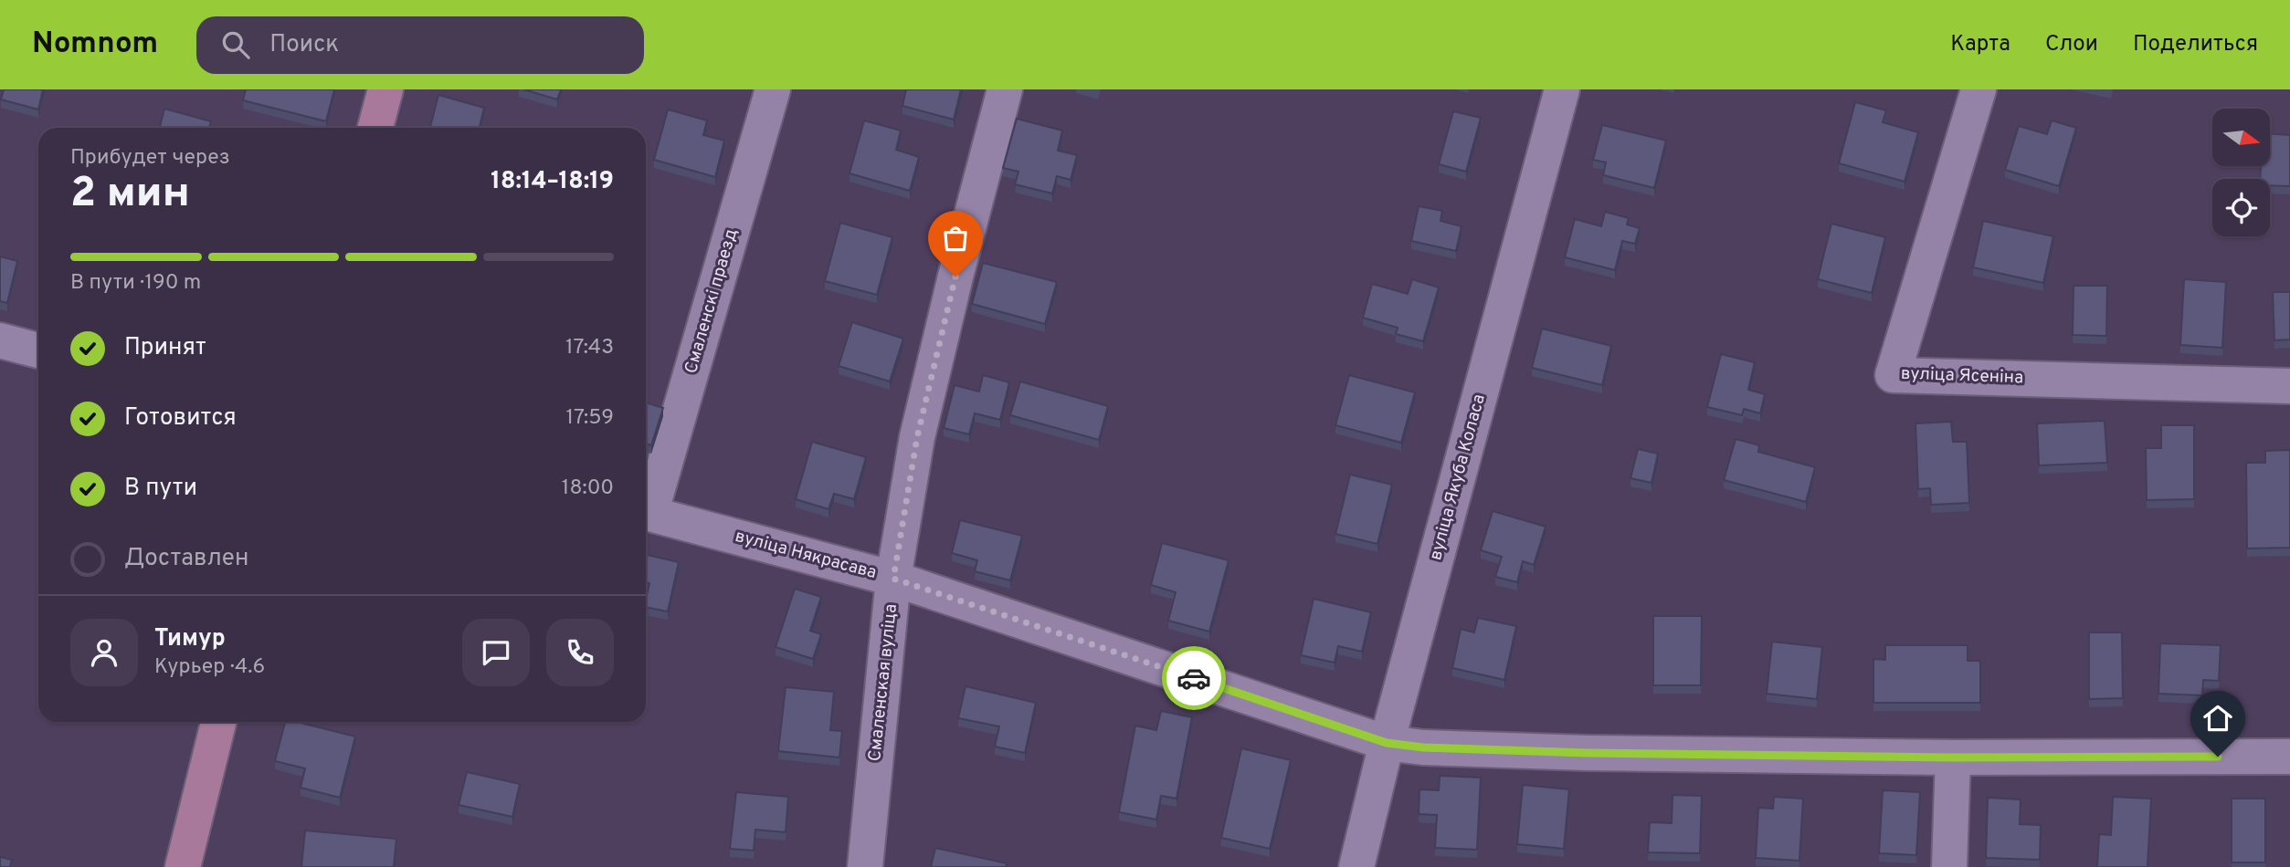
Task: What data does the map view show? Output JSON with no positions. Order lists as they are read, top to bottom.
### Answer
{
  "streets": {
    "street": [
      "Смаленскі праезд",
      "вуліца Ясеніна",
      "вуліца Якуба Коласа",
      "вуліца Някрасава",
      "Смаленская вуліца"
    ]
  },
  "crossings": [
    ["вуліца Якуба Коласа", "вуліца Някрасава"],
    ["вуліца Някрасава", "Смаленская вуліца"]
  ],
  "north": "right",
  "page": {
    "header": "Nomnom",
    "search": "Поиск",
    "nav": ["Карта", "Слои", "Поделиться"],
    "heading": ["2 мин", "Прибудет через", "18:14–18:19"],
    "panel": ["Тимур", "Курьер · 4.6"],
    "bar": "В пути · 190 m",
    "list": [
      ["Принят", "17:43"],
      ["Готовится", "17:59"],
      ["В пути", "18:00"],
      "Доставлен"
    ]
  }
}
